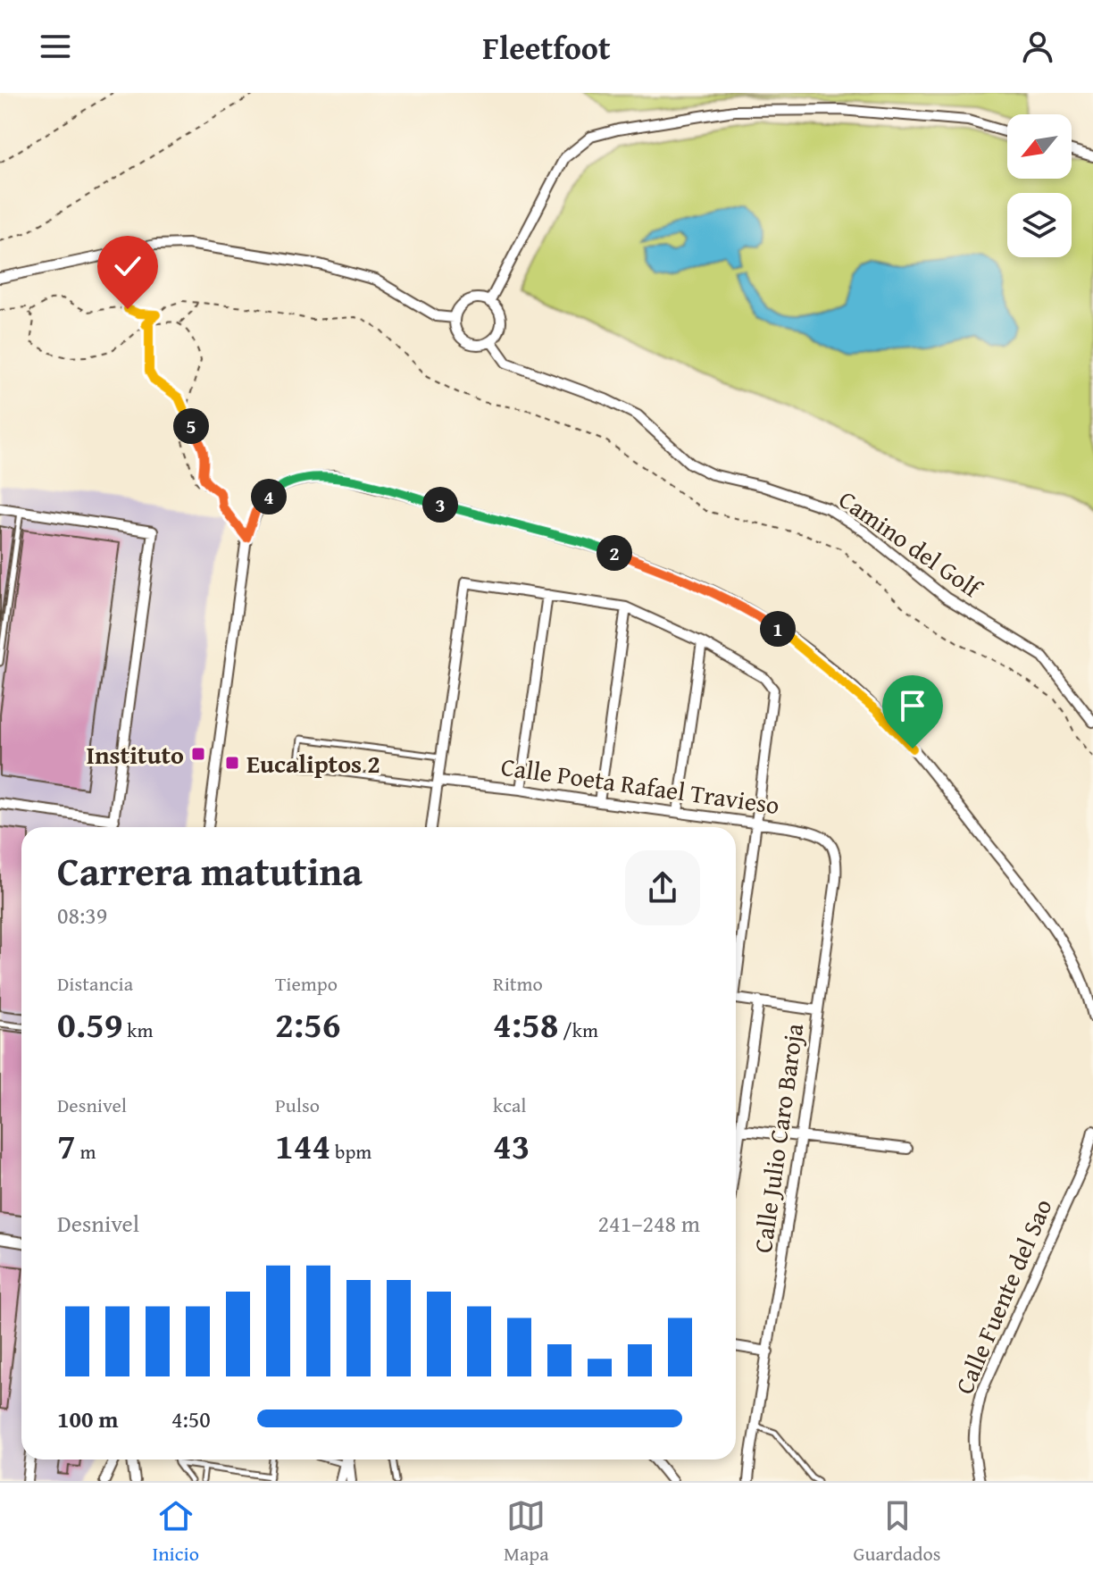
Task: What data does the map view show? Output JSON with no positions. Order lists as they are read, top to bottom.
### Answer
{
  "streets": {
    "street": [
      "Camino del Golf",
      "Calle Poeta Rafael Travieso",
      "Calle Julio Caro Baroja",
      "Calle Fuente del Sao"
    ]
  },
  "crossings": [
    ["Calle Poeta Rafael Travieso", "Calle Julio Caro Baroja"]
  ],
  "places": {
    "transit": ["Instituto", "Eucaliptos 2"]
  },
  "north": "bottom left",
  "page": {
    "header": "Fleetfoot",
    "pins": [
      "5",
      "4",
      "3",
      "2",
      "1"
    ],
    "heading": ["Carrera matutina", "08:39"],
    "stats": [
      ["Distancia", "0.59 km"],
      ["Tiempo", "2:56"],
      ["Ritmo", "4:58 /km"],
      ["Desnivel", "7 m"],
      ["Pulso", "144 bpm"],
      ["kcal", "43"]
    ],
    "chart": ["Desnivel", "241–248 m"],
    "list": [
      {
        "name": "100 m",
        "note": "4:50"
      }
    ],
    "tabs": ["Inicio", "Mapa", "Guardados"]
  }
}
